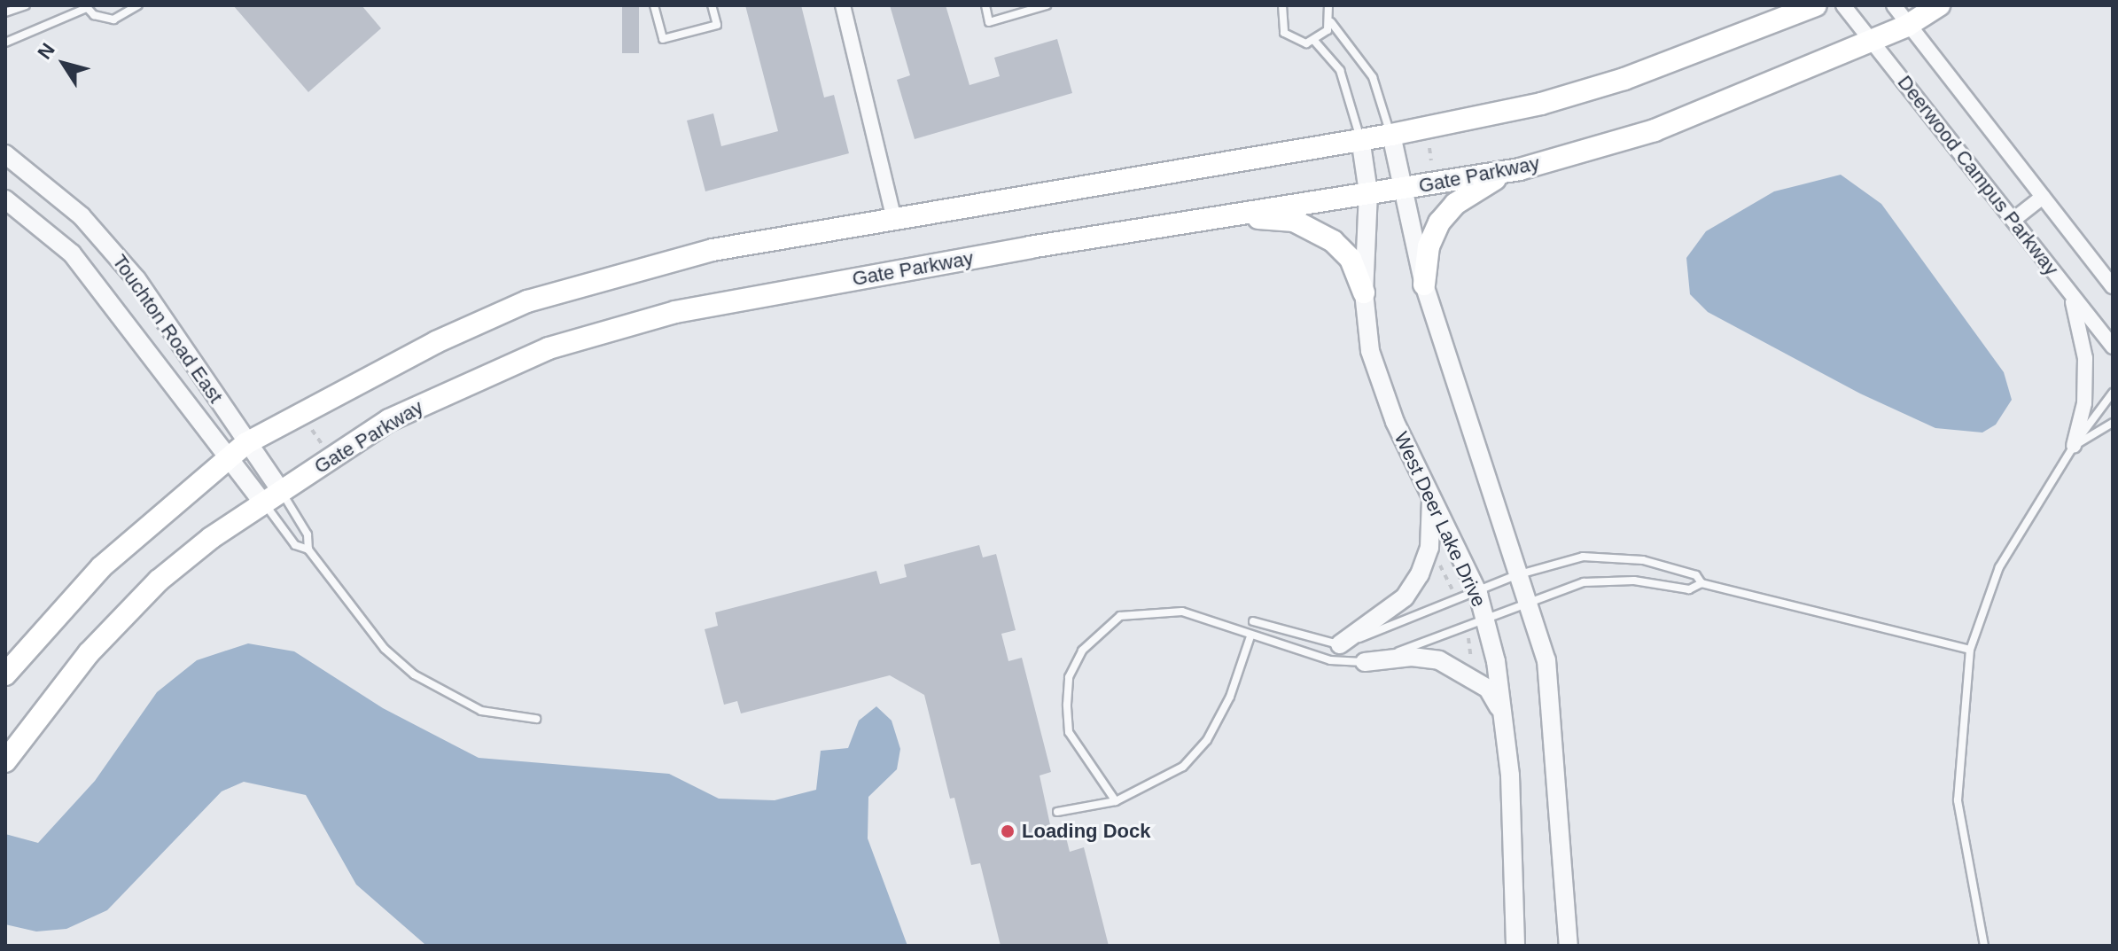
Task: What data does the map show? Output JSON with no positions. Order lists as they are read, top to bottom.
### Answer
{
  "streets": {
    "main road": ["Gate Parkway"],
    "street": ["Deerwood Campus Parkway", "Touchton Road East", "West Deer Lake Drive"]
  },
  "crossings": [
    ["Gate Parkway", "Deerwood Campus Parkway"],
    ["Gate Parkway", "Touchton Road East"],
    ["Gate Parkway", "West Deer Lake Drive"]
  ],
  "places": ["Loading Dock"],
  "north": "top left"
}
